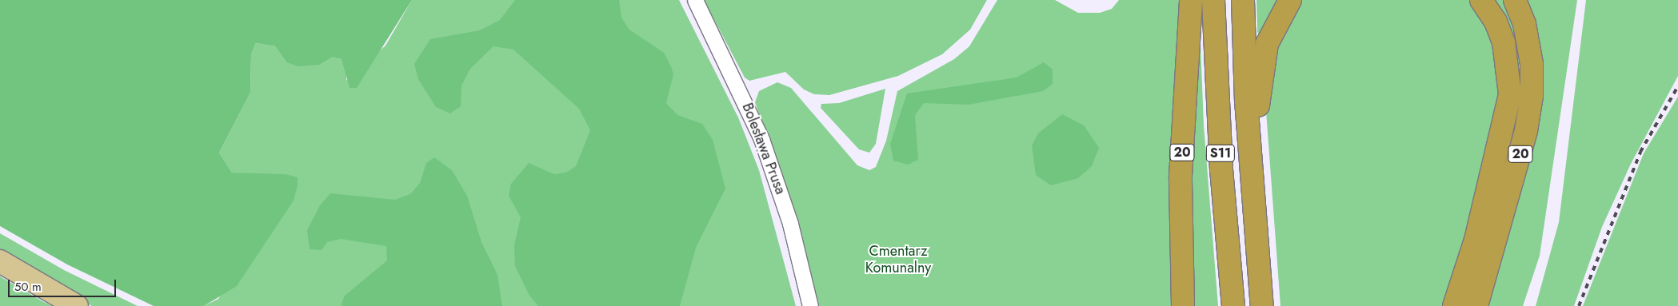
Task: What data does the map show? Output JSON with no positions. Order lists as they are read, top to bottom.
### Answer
{
  "streets": {
    "highway": ["20", "S11"],
    "street": ["Bolesława Prusa"]
  },
  "parks": ["Cmentarz Komunalny"],
  "scale_bar": "50 m"
}
